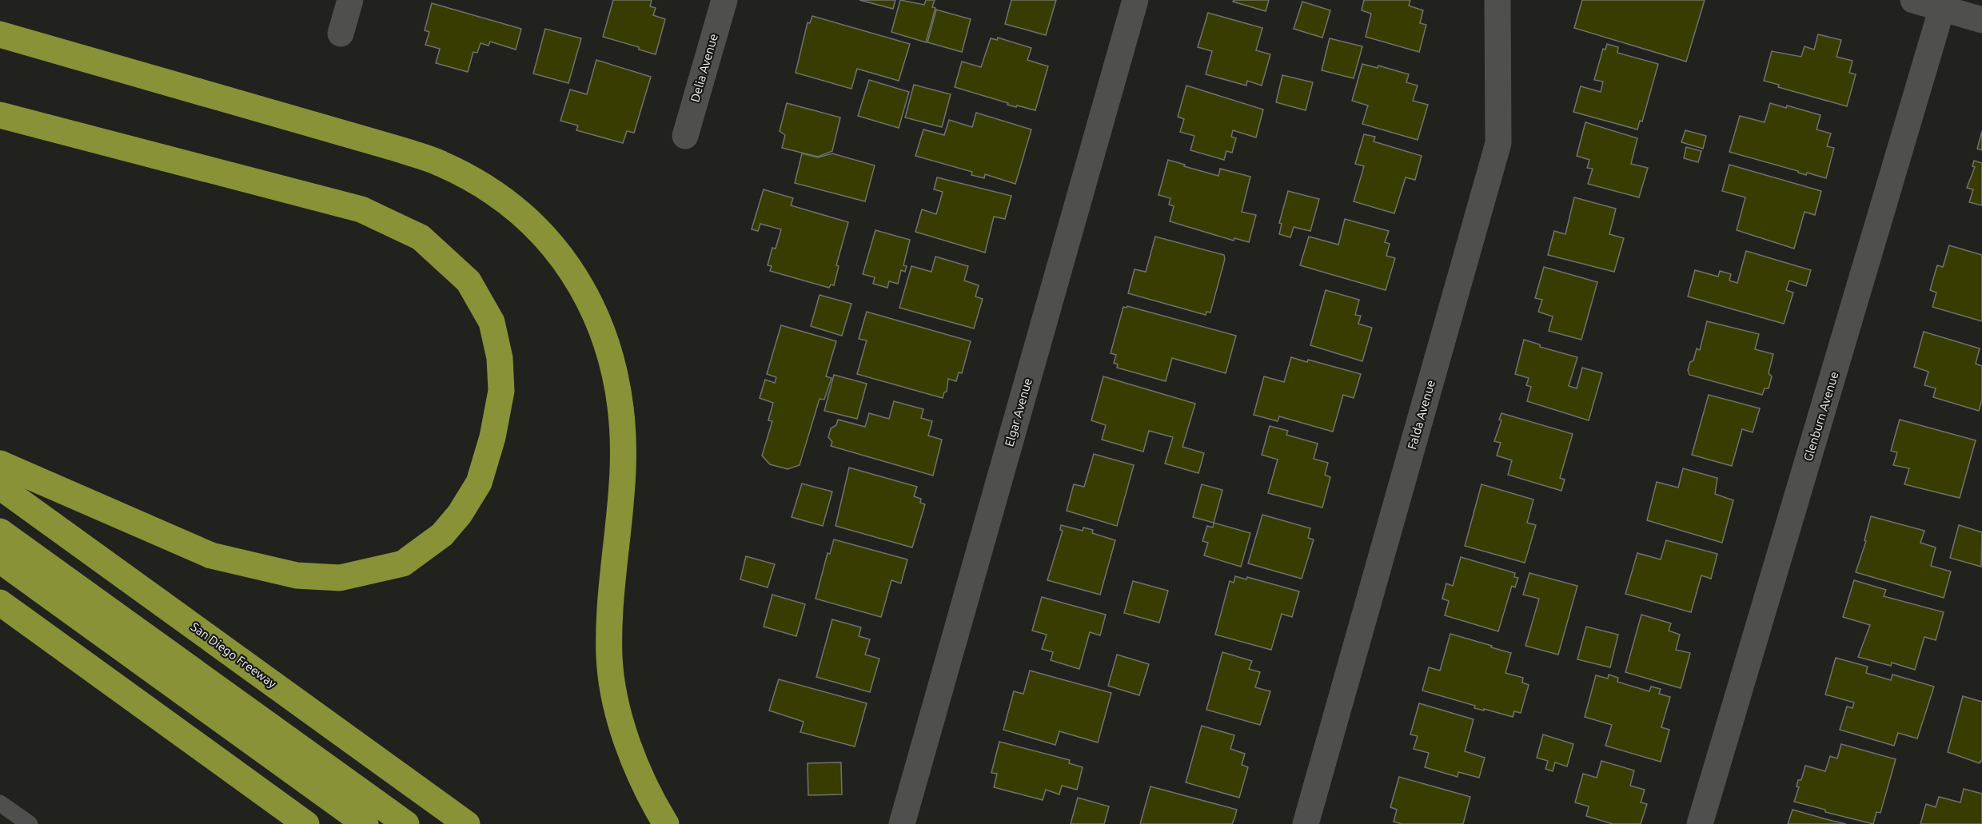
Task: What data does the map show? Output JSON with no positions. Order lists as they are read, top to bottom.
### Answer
{
  "streets": {
    "highway": ["San Diego Freeway"],
    "street": [
      "Delia Avenue",
      "Elgar Avenue",
      "Falda Avenue",
      "Glenburn Avenue"
    ]
  }
}
